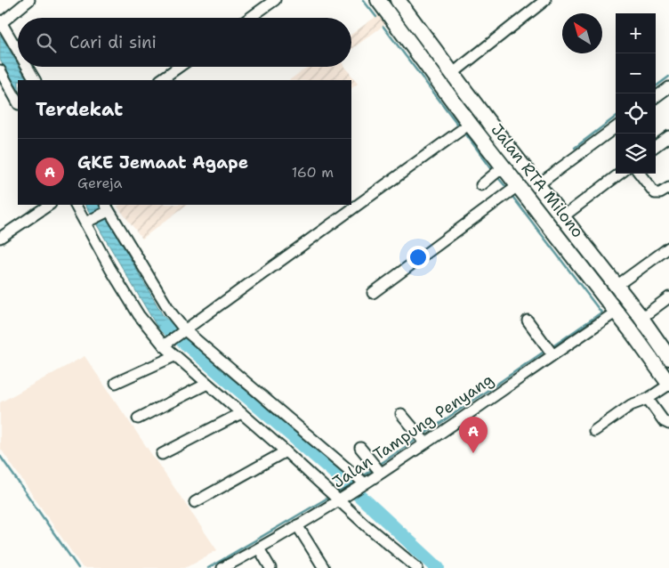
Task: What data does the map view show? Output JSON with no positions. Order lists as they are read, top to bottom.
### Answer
{
  "streets": {
    "highway": ["Jalan RTA Milono"],
    "street": ["Jalan Tampung Penyang"]
  },
  "crossings": [
    ["Jalan RTA Milono", "Jalan Tampung Penyang"]
  ],
  "north": "top left",
  "page": {
    "map_buttons": ["+", "−"],
    "search": "Cari di sini",
    "heading": "Terdekat",
    "list": [
      {
        "mark": "A",
        "name": "GKE Jemaat Agape",
        "note": "Gereja",
        "value": "160 m"
      }
    ],
    "pins": "A"
  }
}
